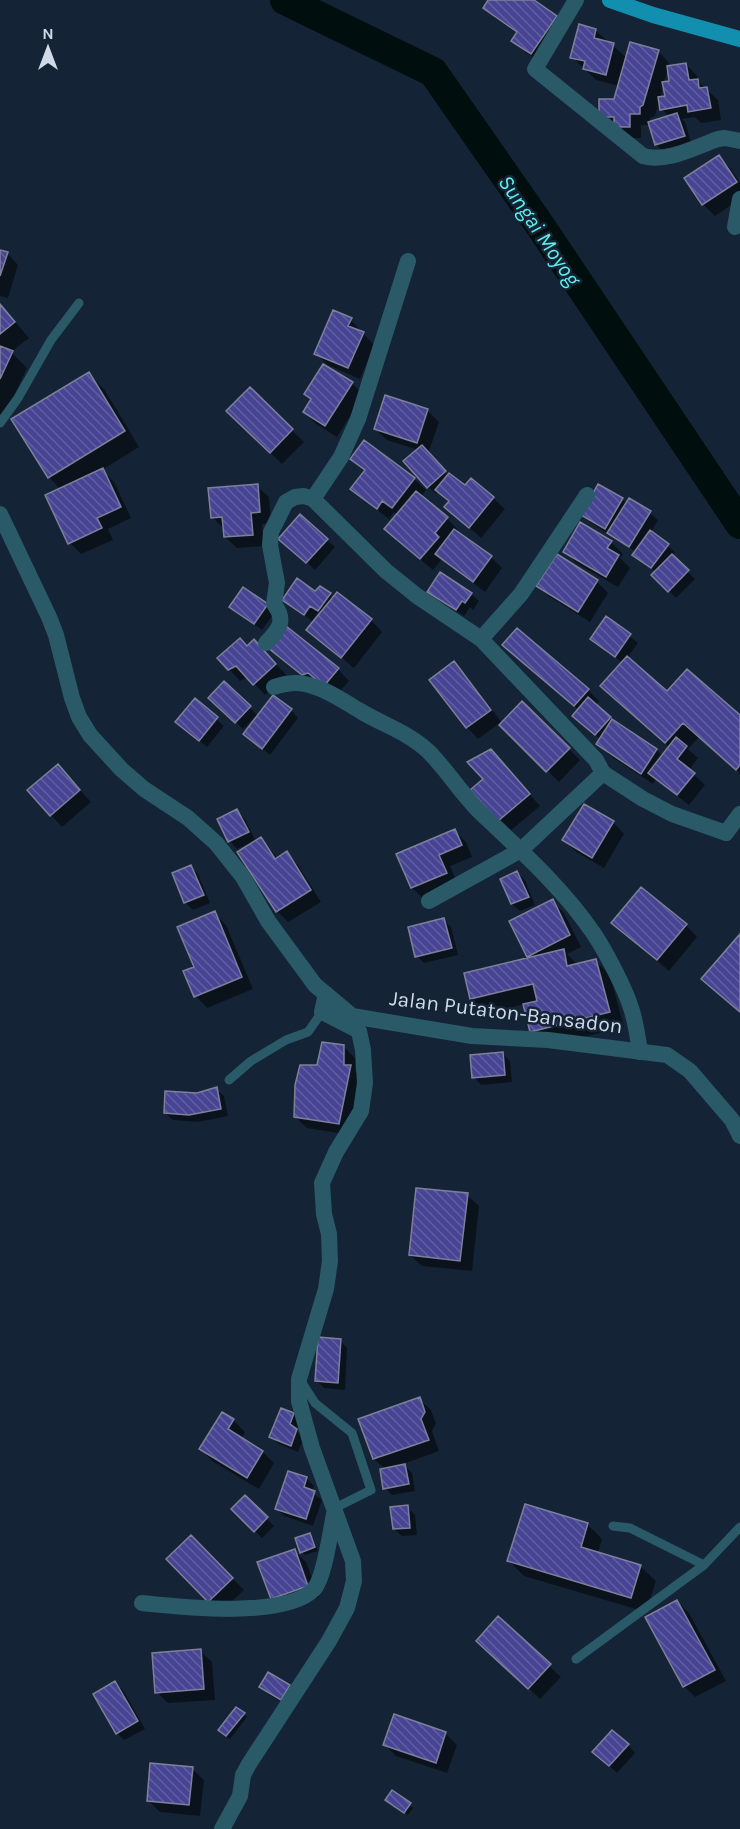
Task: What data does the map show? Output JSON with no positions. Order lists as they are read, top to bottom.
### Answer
{
  "streets": {
    "street": ["Jalan Putaton-Bansadon"]
  },
  "water": ["Sungai Moyog"],
  "north": "top"
}
